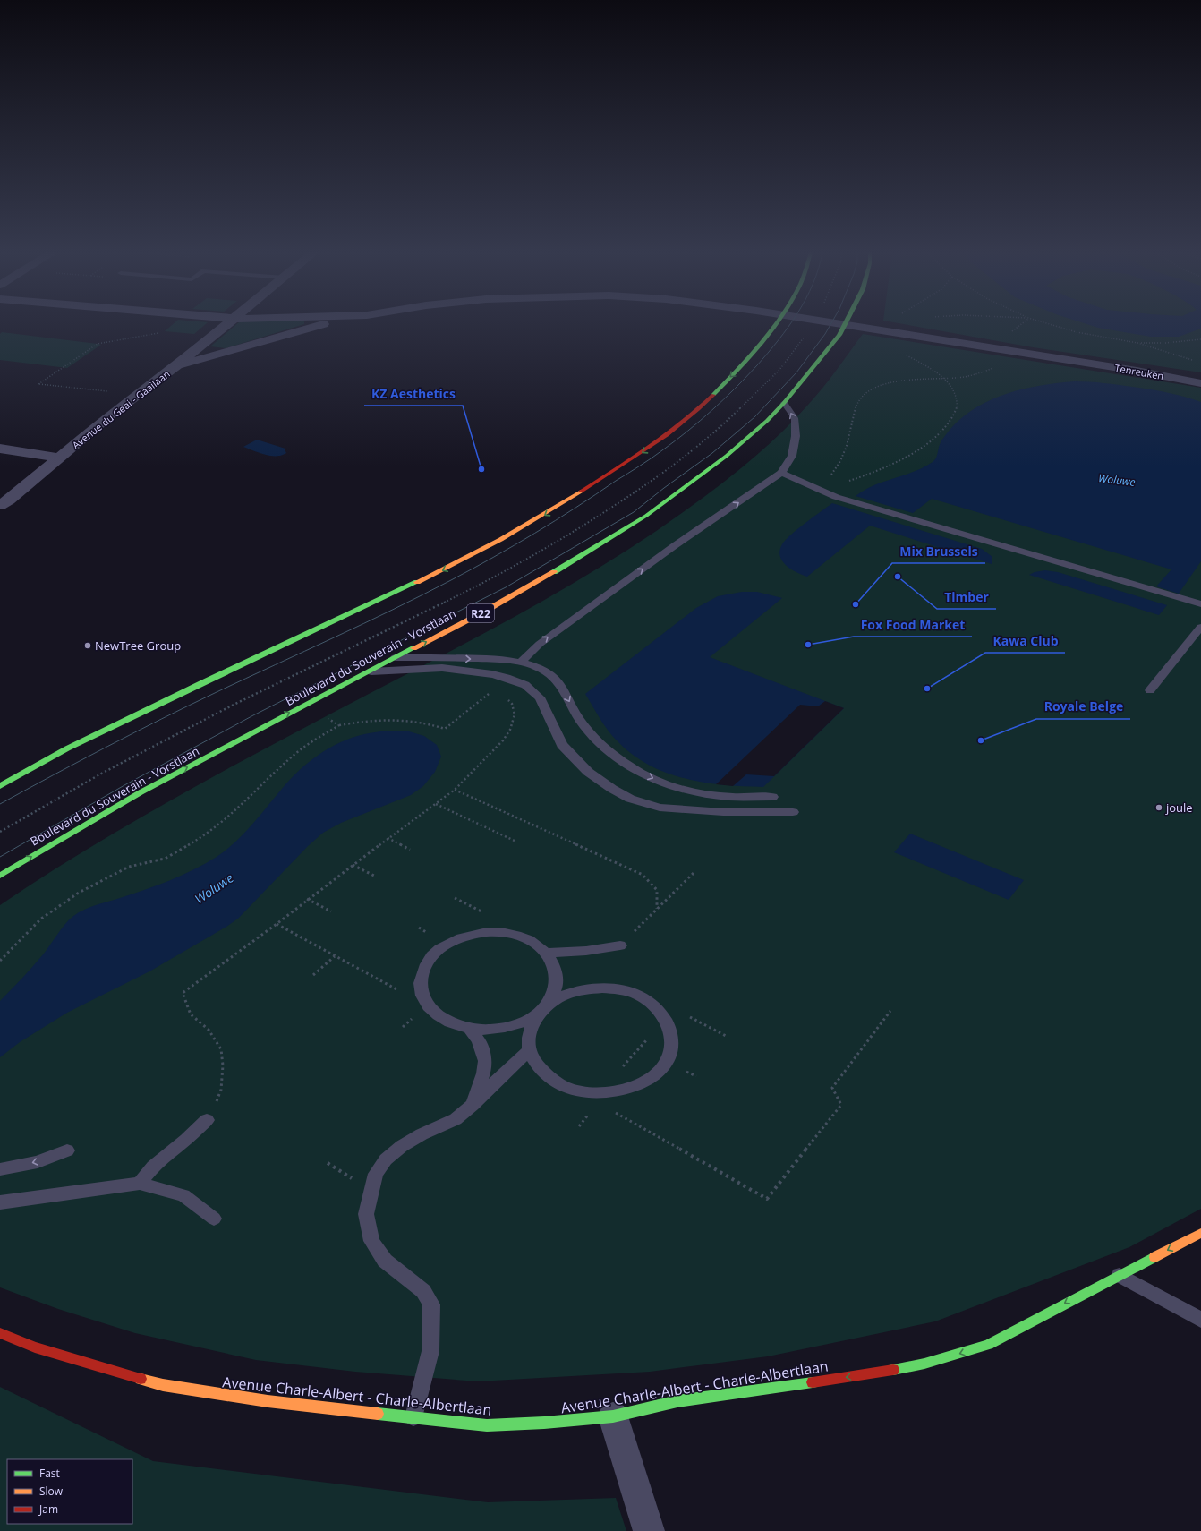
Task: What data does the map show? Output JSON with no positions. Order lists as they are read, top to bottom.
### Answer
{
  "streets": {
    "main road": ["R22", "Boulevard du Souverain - Vorstlaan", "Avenue Charle-Albert - Charle-Albertlaan"],
    "street": ["Tenreuken", "Avenue du Geai - Gaailaan"]
  },
  "crossings": [
    ["Tenreuken", "Boulevard du Souverain - Vorstlaan"]
  ],
  "one_way": ["Avenue Charle-Albert - Charle-Albertlaan"],
  "water": ["Woluwe"],
  "places": [
    "KZ Aesthetics",
    "Timber",
    "Mix Brussels",
    "Fox Food Market",
    "NewTree Group",
    "Kawa Club",
    "Royale Belge",
    "joule"
  ],
  "legend": ["Fast", "Slow", "Jam"]
}
